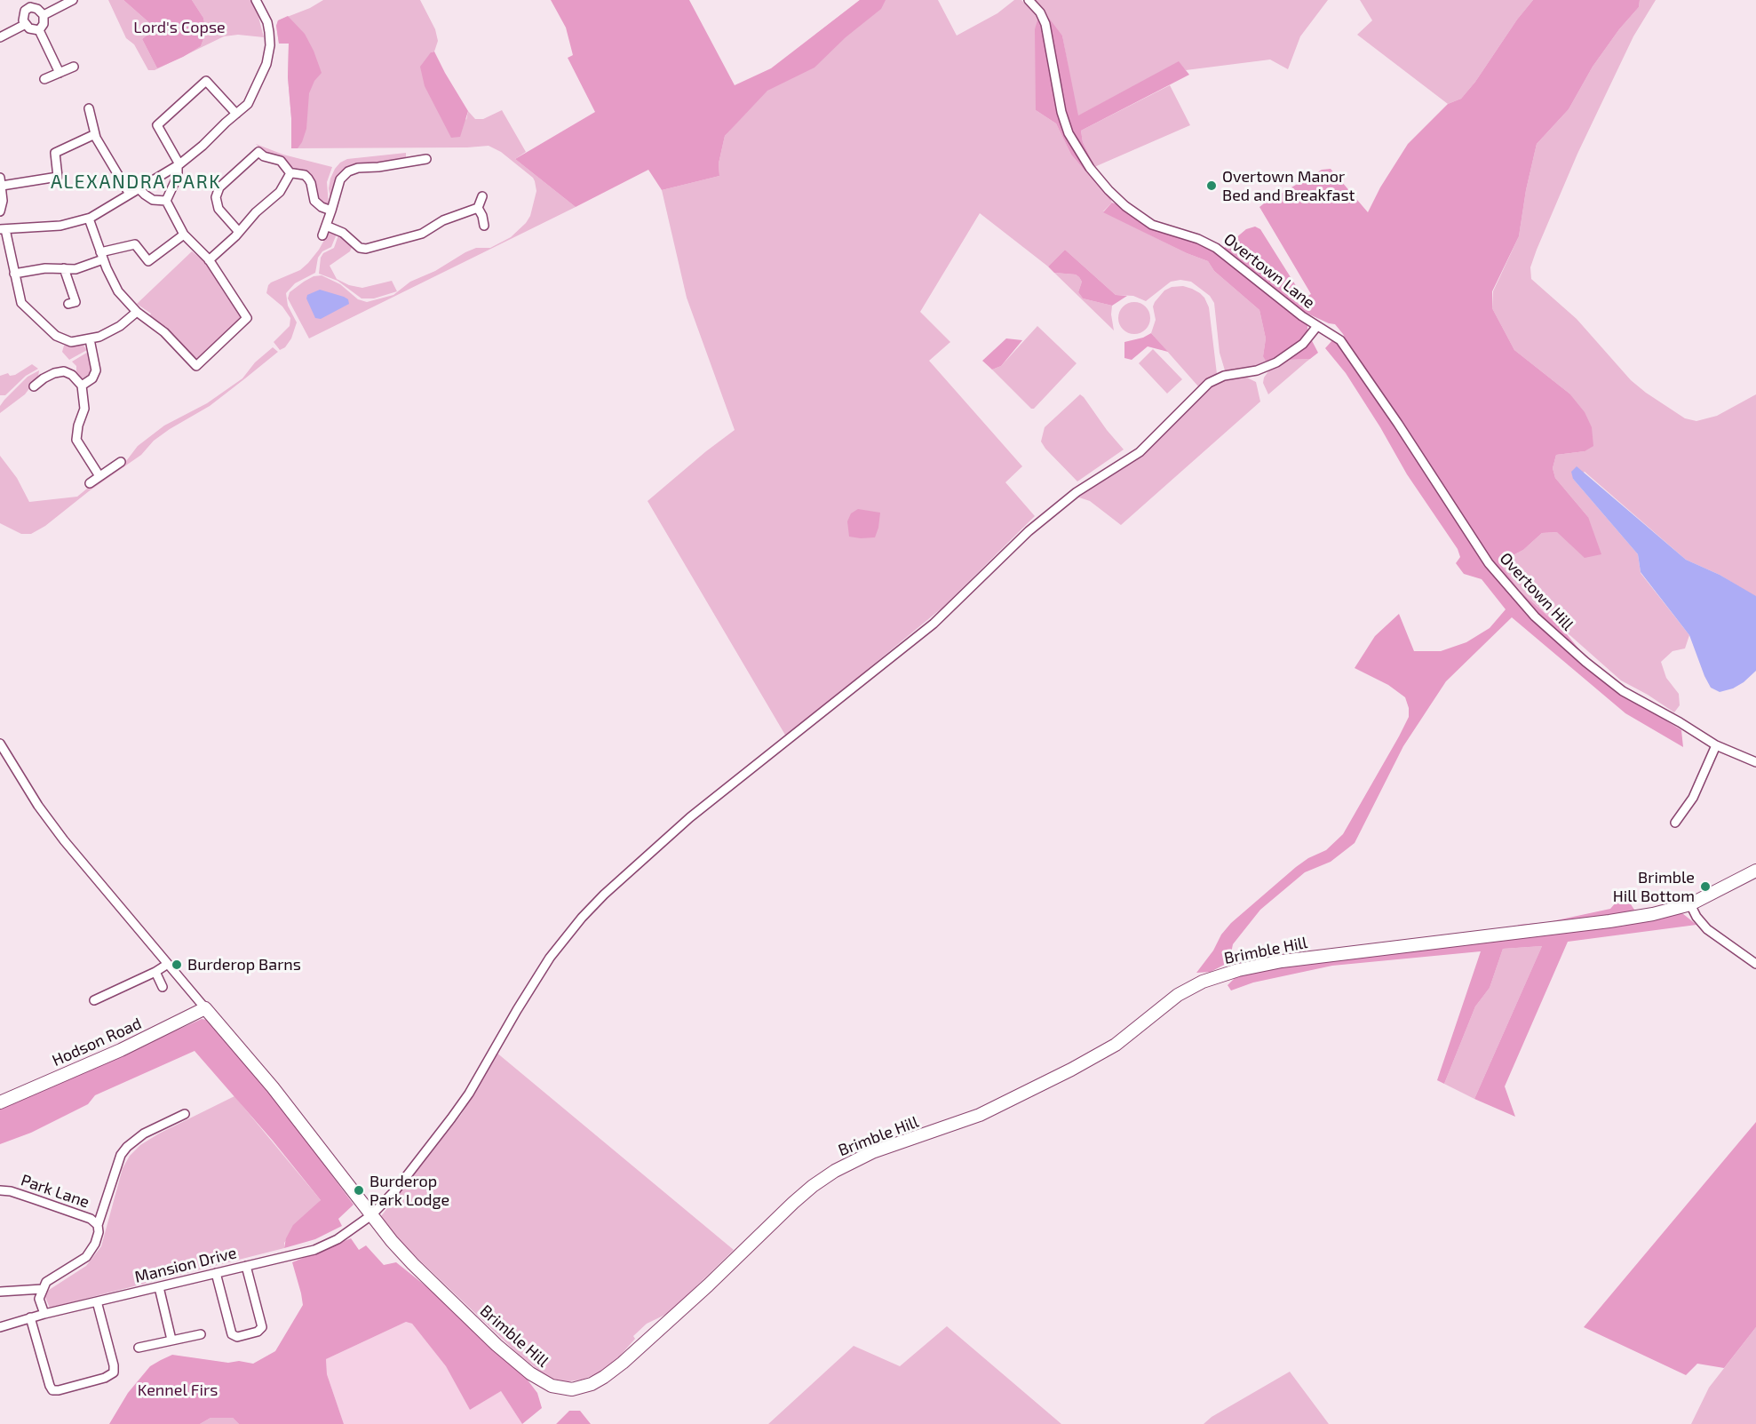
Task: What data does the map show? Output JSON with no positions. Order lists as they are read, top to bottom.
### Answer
{
  "streets": {
    "main road": ["Brimble Hill", "Hodson Road"],
    "street": [
      "Overtown Lane",
      "Overtown Hill",
      "Park Lane",
      "Mansion Drive"
    ]
  },
  "crossings": [
    ["Overtown Lane", "Overtown Hill"],
    ["Overtown Lane", "Mansion Drive"],
    ["Overtown Hill", "Mansion Drive"],
    ["Brimble Hill", "Hodson Road"],
    ["Brimble Hill", "Mansion Drive"]
  ],
  "districts": ["ALEXANDRA PARK"],
  "parks": ["Lord's Copse", "Kennel Firs"],
  "places": [
    "Overtown Manor Bed and Breakfast",
    "Brimble Hill Bottom",
    "Burderop Barns",
    "Burderop Park Lodge"
  ]
}
